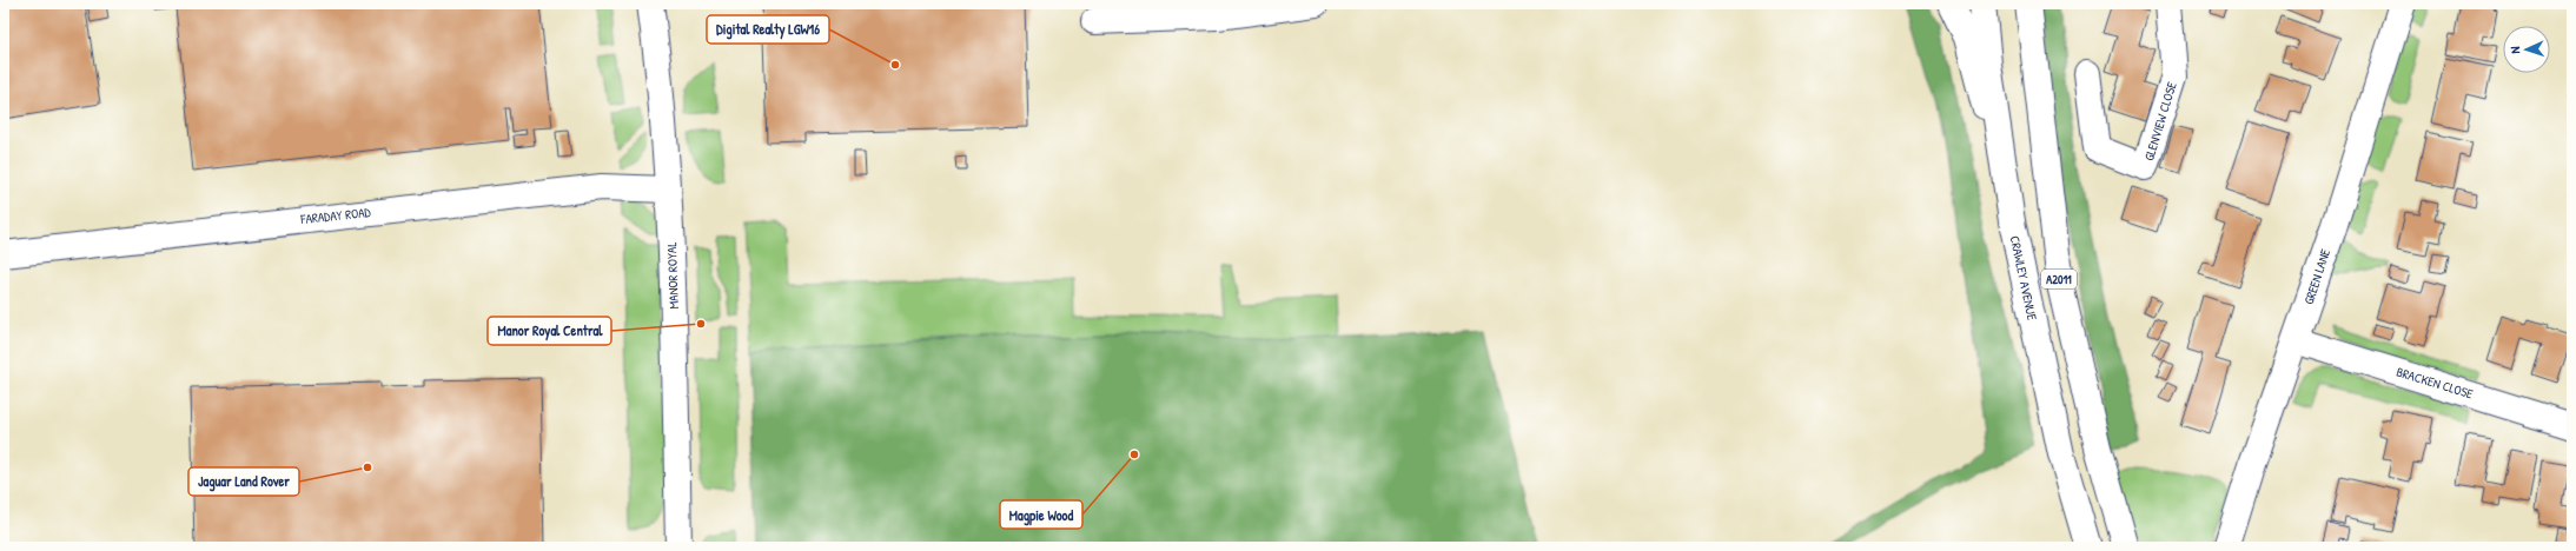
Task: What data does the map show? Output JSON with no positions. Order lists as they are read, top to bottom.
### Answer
{
  "streets": {
    "street": [
      "GLENVIEW CLOSE",
      "FARADAY ROAD",
      "MANOR ROYAL",
      "GREEN LANE",
      "CRAWLEY AVENUE",
      "A2011",
      "BRACKEN CLOSE"
    ]
  },
  "crossings": [
    ["FARADAY ROAD", "MANOR ROYAL"],
    ["GREEN LANE", "BRACKEN CLOSE"]
  ],
  "places": [
    "Digital Realty LGW16",
    "Manor Royal Central",
    "Magpie Wood",
    "Jaguar Land Rover"
  ],
  "north": "left"
}
